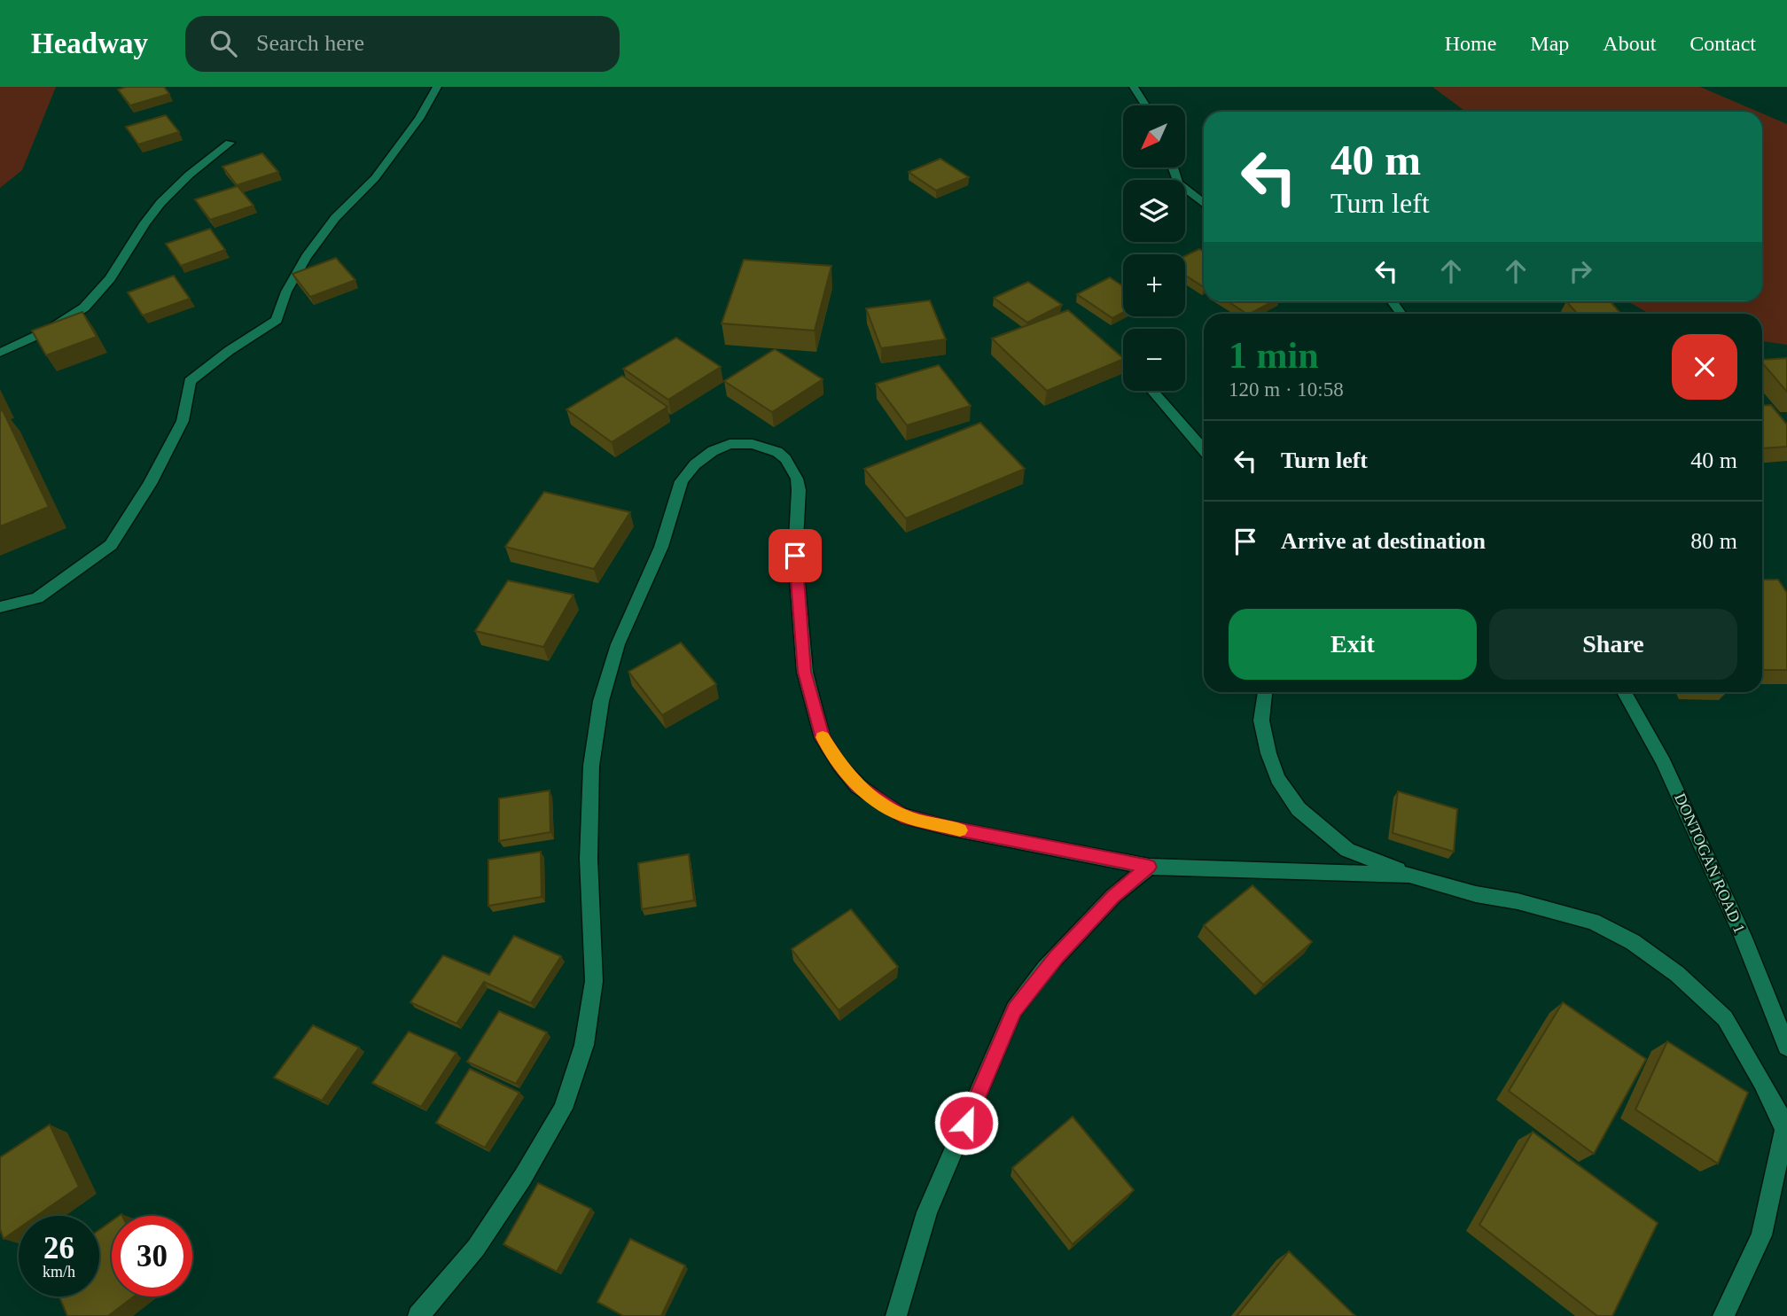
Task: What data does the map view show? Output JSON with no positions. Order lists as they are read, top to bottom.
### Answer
{
  "streets": {
    "street": ["DONTOGAN ROAD 1"]
  },
  "north": "bottom left",
  "page": {
    "header": "Headway",
    "search": "Search here",
    "nav": [
      "Home",
      "Map",
      "About",
      "Contact"
    ],
    "map_buttons": ["+", "−"],
    "turn": ["40 m", "Turn left"],
    "heading": ["1 min", "120 m · 10:58"],
    "list": [
      {
        "name": "Turn left",
        "value": "40 m"
      },
      {
        "name": "Arrive at destination",
        "value": "80 m"
      }
    ],
    "buttons": ["Exit", "Share"],
    "speed": "26 km/h",
    "limit": "30"
  }
}
